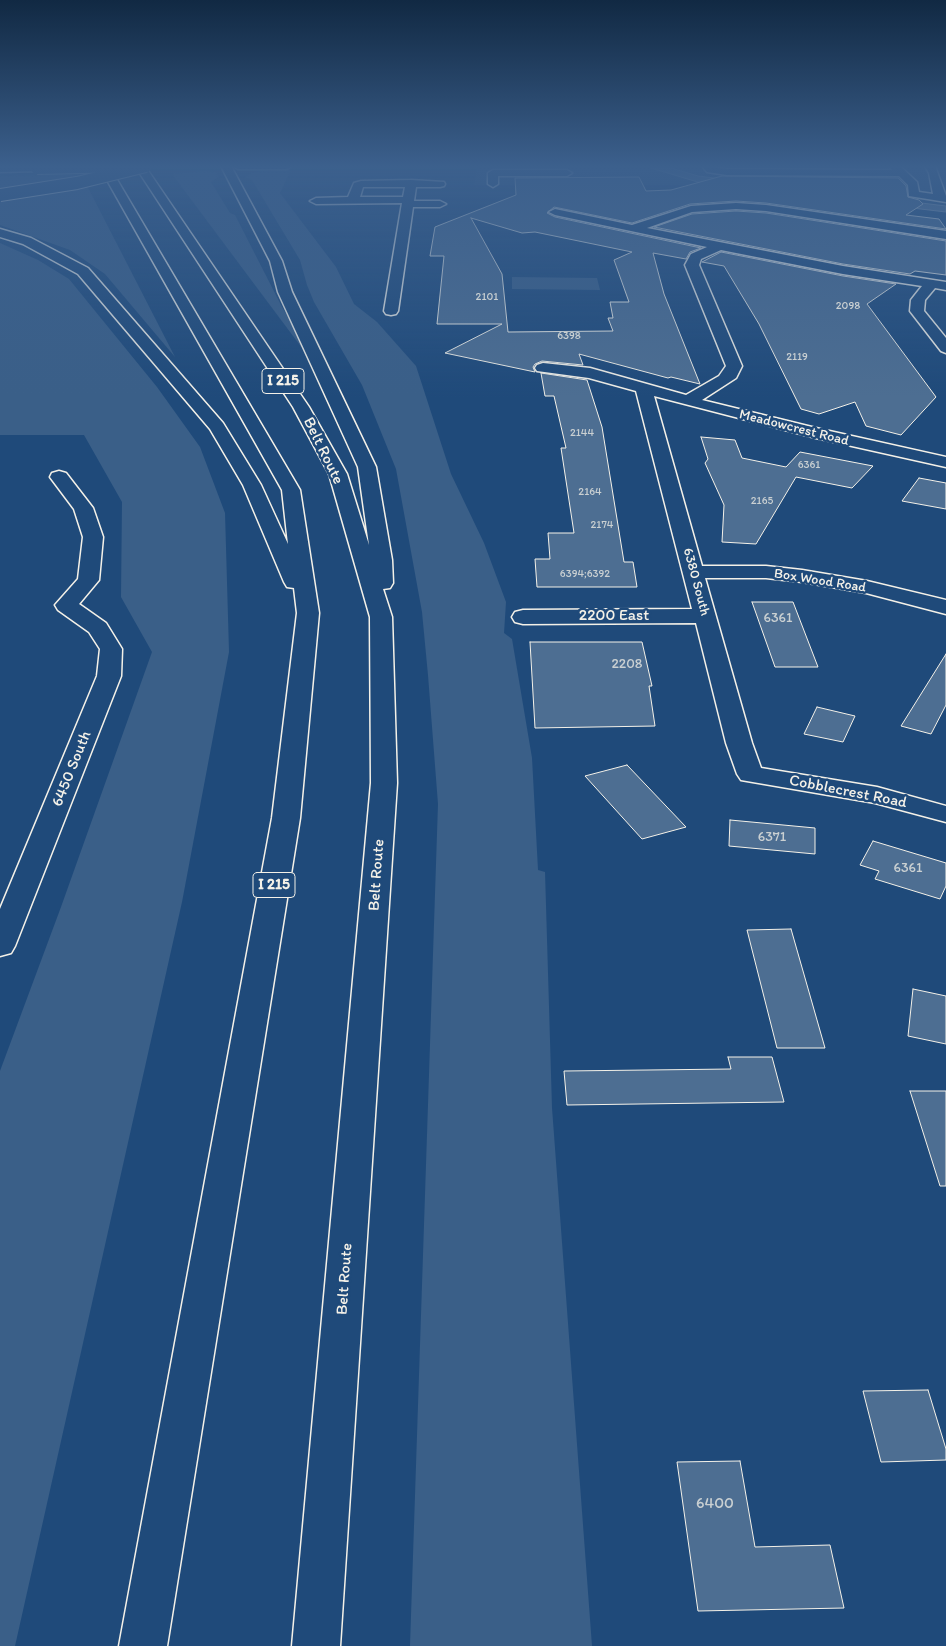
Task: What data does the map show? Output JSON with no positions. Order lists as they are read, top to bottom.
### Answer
{
  "streets": {
    "main road": [
      "I 215",
      "Meadowcrest Road",
      "Belt Route",
      "Box Wood Road",
      "6380 South",
      "2200 East",
      "6450 South",
      "Cobblecrest Road"
    ]
  },
  "crossings": [
    ["Meadowcrest Road", "6380 South"],
    ["Box Wood Road", "6380 South"],
    ["6380 South", "2200 East"],
    ["6380 South", "Cobblecrest Road"]
  ],
  "house_numbers": [
    "2101",
    "2098",
    "6398",
    "2119",
    "2144",
    "6361",
    "2164",
    "2165",
    "2174",
    "6394;6392",
    "6361",
    "2208",
    "6371",
    "6361",
    "6400"
  ]
}
